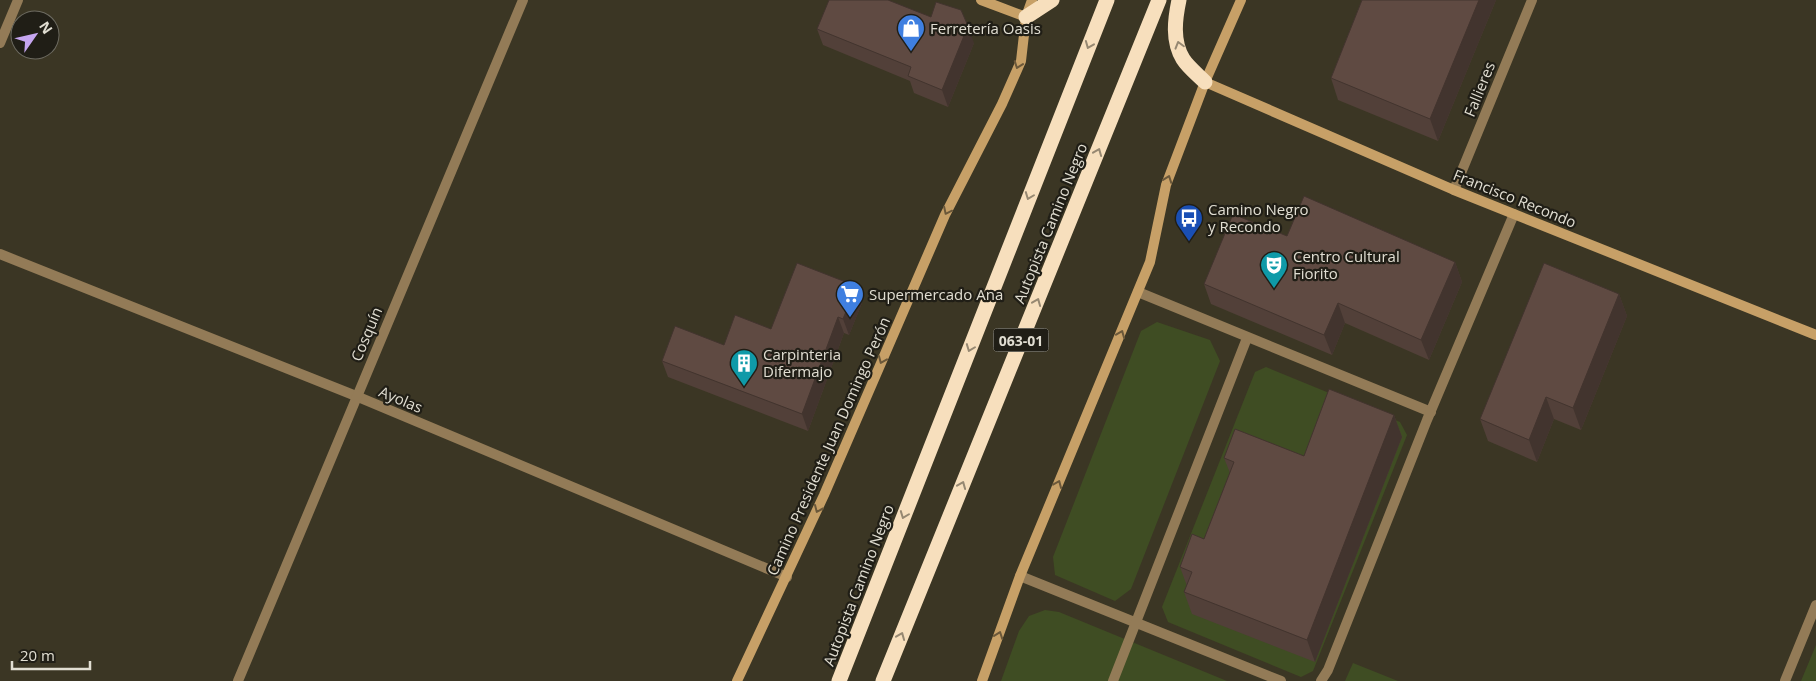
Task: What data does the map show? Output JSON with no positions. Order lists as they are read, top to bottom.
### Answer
{
  "streets": {
    "highway": ["Autopista Camino Negro", "063-01"],
    "street": [
      "Fallieres",
      "Francisco Recondo",
      "Cosquín",
      "Ayolas",
      "Camino Presidente Juan Domingo Perón"
    ]
  },
  "crossings": [
    ["Fallieres", "Francisco Recondo"],
    ["Cosquín", "Ayolas"],
    ["Ayolas", "Camino Presidente Juan Domingo Perón"]
  ],
  "one_way": ["Camino Presidente Juan Domingo Perón"],
  "places": {
    "shop": ["Ferretería Oasis"],
    "bus stop": ["Camino Negro y Recondo"],
    "theatre": ["Centro Cultural Fiorito"],
    "supermarket": ["Supermercado Ana"],
    "building": ["Carpinteria Difermajo"]
  },
  "scale_bar": "20 m",
  "north": "top right"
}
